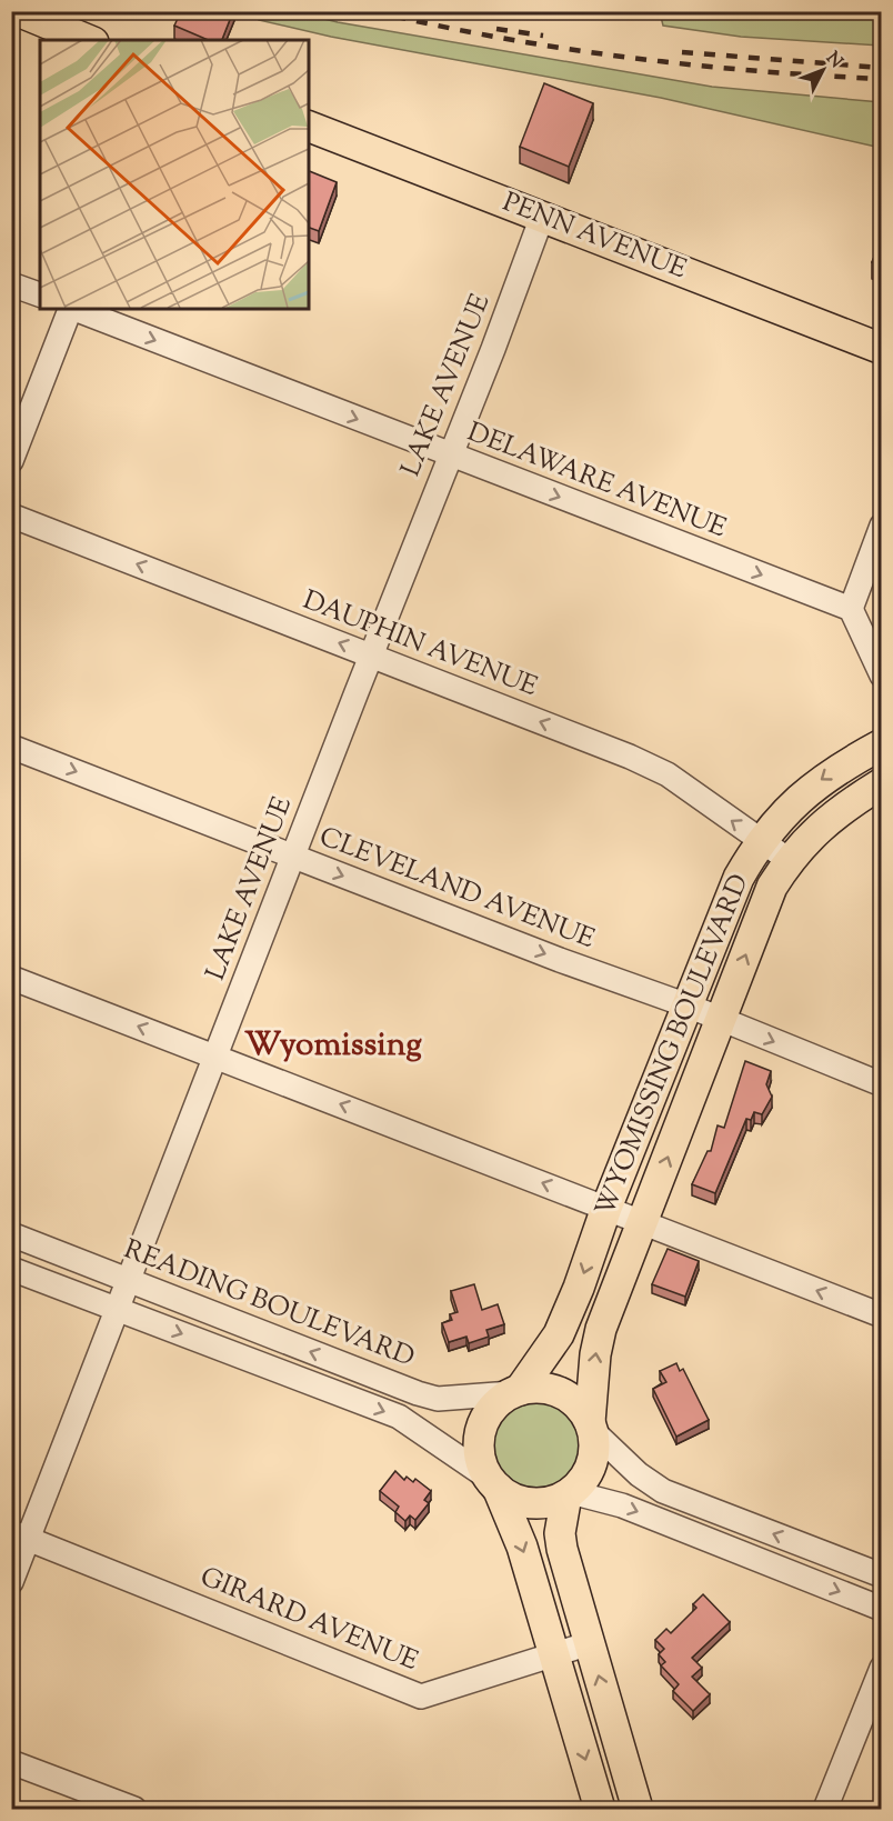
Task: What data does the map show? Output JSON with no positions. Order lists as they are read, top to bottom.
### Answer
{
  "streets": {
    "main road": ["PENN AVENUE", "WYOMISSING BOULEVARD"],
    "street": [
      "LAKE AVENUE",
      "DELAWARE AVENUE",
      "DAUPHIN AVENUE",
      "CLEVELAND AVENUE",
      "READING BOULEVARD",
      "GIRARD AVENUE"
    ]
  },
  "crossings": [
    ["PENN AVENUE", "LAKE AVENUE"],
    ["LAKE AVENUE", "DELAWARE AVENUE"],
    ["LAKE AVENUE", "DAUPHIN AVENUE"],
    ["LAKE AVENUE", "CLEVELAND AVENUE"],
    ["LAKE AVENUE", "READING BOULEVARD"],
    ["LAKE AVENUE", "GIRARD AVENUE"],
    ["DAUPHIN AVENUE", "WYOMISSING BOULEVARD"],
    ["CLEVELAND AVENUE", "WYOMISSING BOULEVARD"],
    ["WYOMISSING BOULEVARD", "READING BOULEVARD"]
  ],
  "one_way": ["DELAWARE AVENUE", "DAUPHIN AVENUE", "CLEVELAND AVENUE"],
  "districts": ["Wyomissing"],
  "north": "top right"
}
